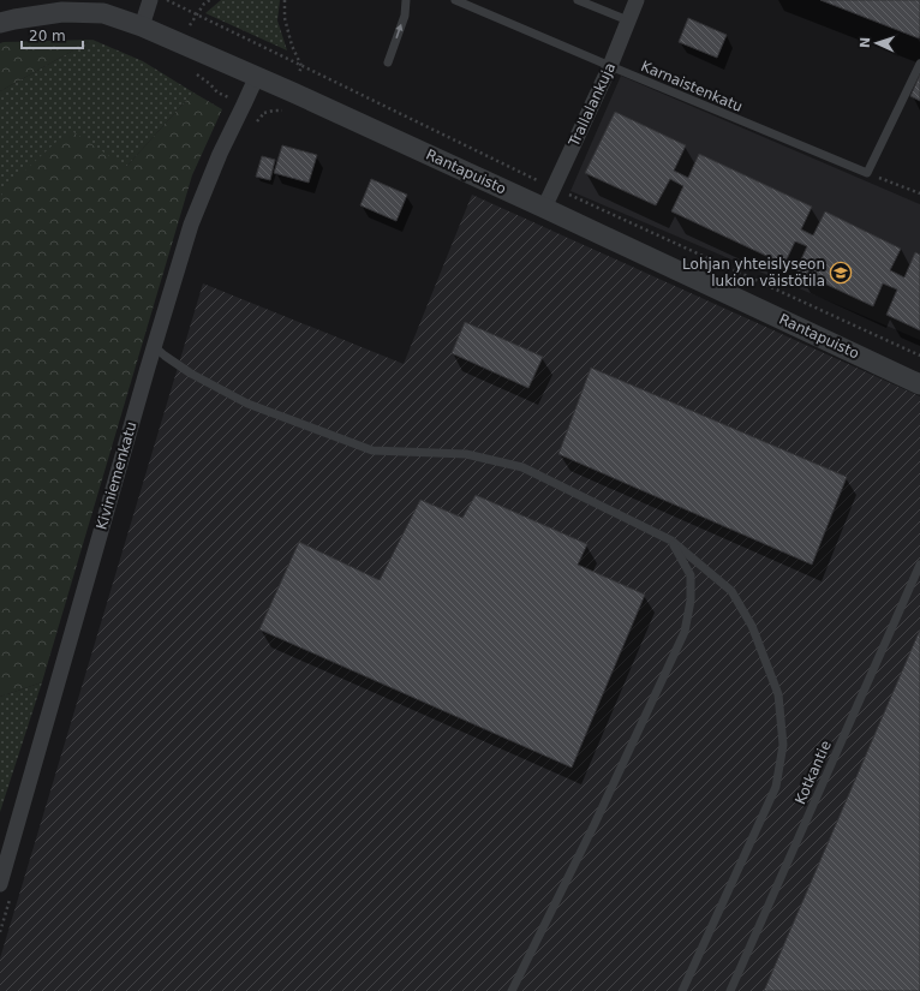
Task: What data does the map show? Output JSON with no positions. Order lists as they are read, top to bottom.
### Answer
{
  "streets": {
    "street": ["Trallalankuja", "Rantapuisto", "Kiviniemenkatu"],
    "lane": ["Karnaistenkatu", "Kotkantie"]
  },
  "crossings": [
    ["Karnaistenkatu", "Trallalankuja"],
    ["Trallalankuja", "Rantapuisto"],
    ["Rantapuisto", "Kiviniemenkatu"]
  ],
  "places": {
    "school or university": ["Lohjan yhteislyseon lukion väistötila"]
  },
  "scale_bar": "20 m",
  "north": "left"
}
